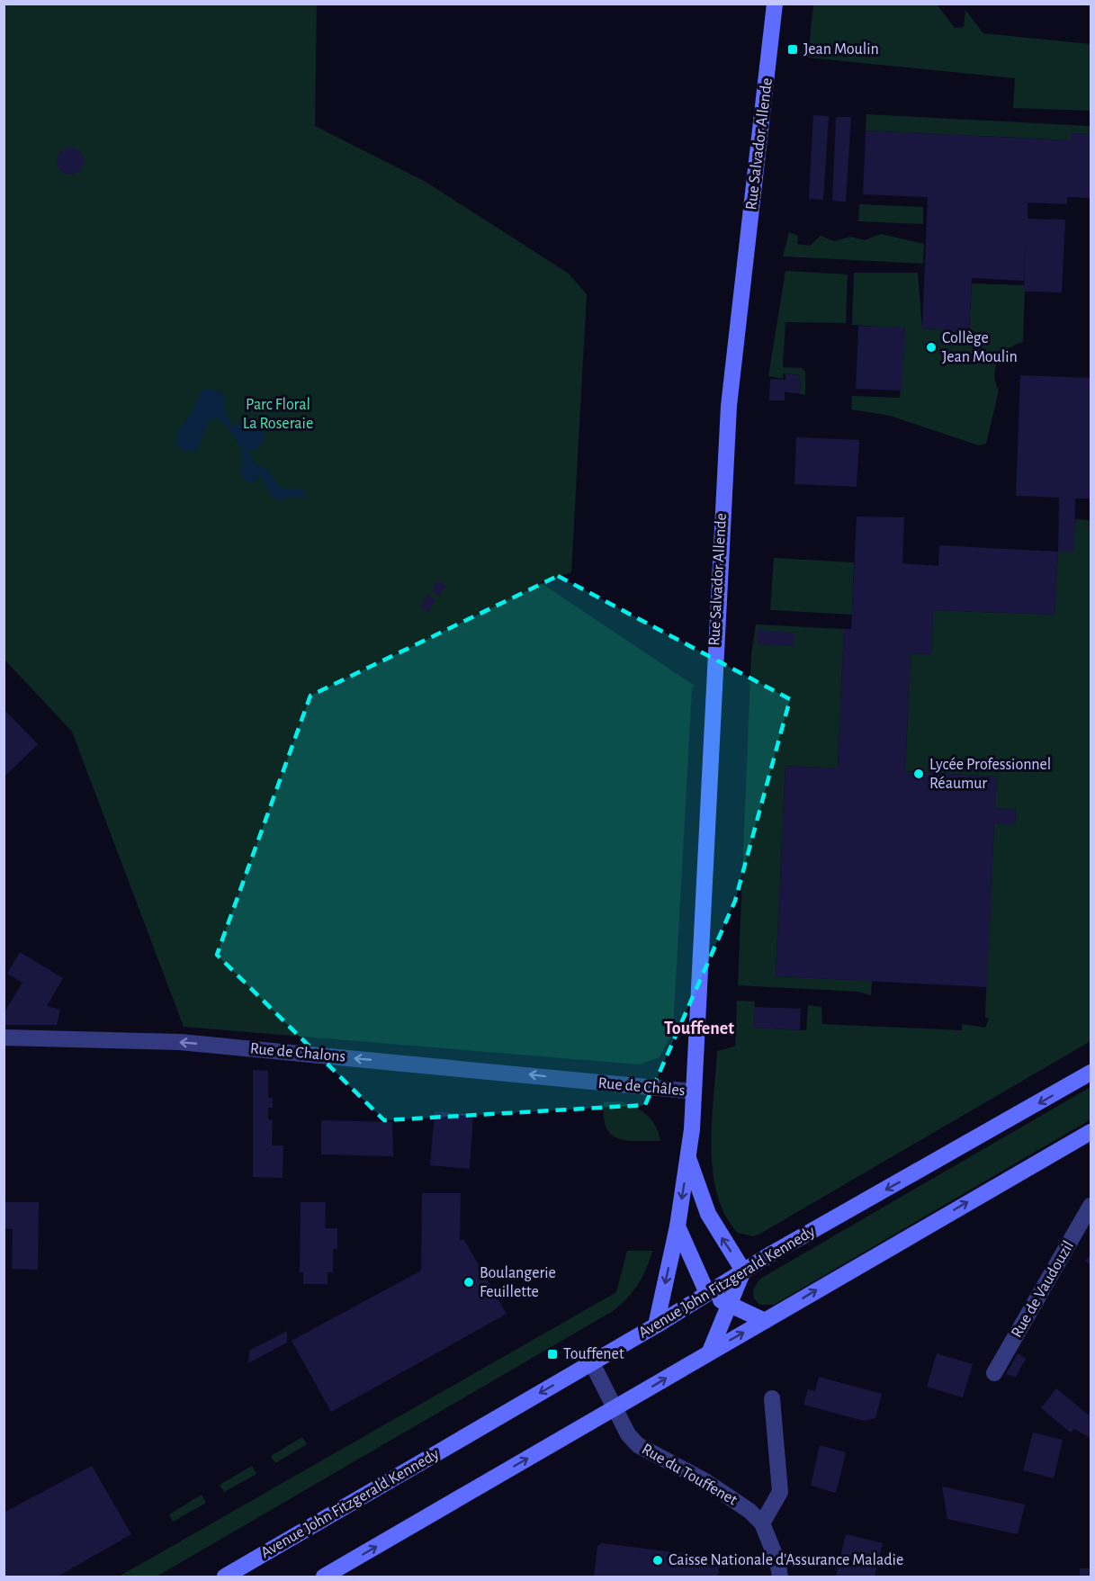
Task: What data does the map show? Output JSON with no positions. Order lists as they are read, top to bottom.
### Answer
{
  "streets": {
    "main road": ["Rue Salvador Allende", "Avenue John Fitzgerald Kennedy"],
    "street": [
      "Rue de Chalons",
      "Rue de Châles",
      "Rue de Vaudouzil",
      "Rue du Touffenet"
    ]
  },
  "crossings": [
    ["Rue Salvador Allende", "Rue de Châles"],
    ["Rue Salvador Allende", "Avenue John Fitzgerald Kennedy"],
    ["Rue de Chalons", "Rue de Châles"],
    ["Avenue John Fitzgerald Kennedy", "Rue du Touffenet"]
  ],
  "one_way": ["Rue de Chalons"],
  "districts": ["Touffenet"],
  "parks": ["Parc Floral La Roseraie"],
  "places": {
    "transit": ["Jean Moulin", "Touffenet"],
    "other": [
      "Collège Jean Moulin",
      "Lycée Professionnel Réaumur",
      "Boulangerie Feuillette",
      "Caisse Nationale d'Assurance Maladie"
    ]
  }
}
